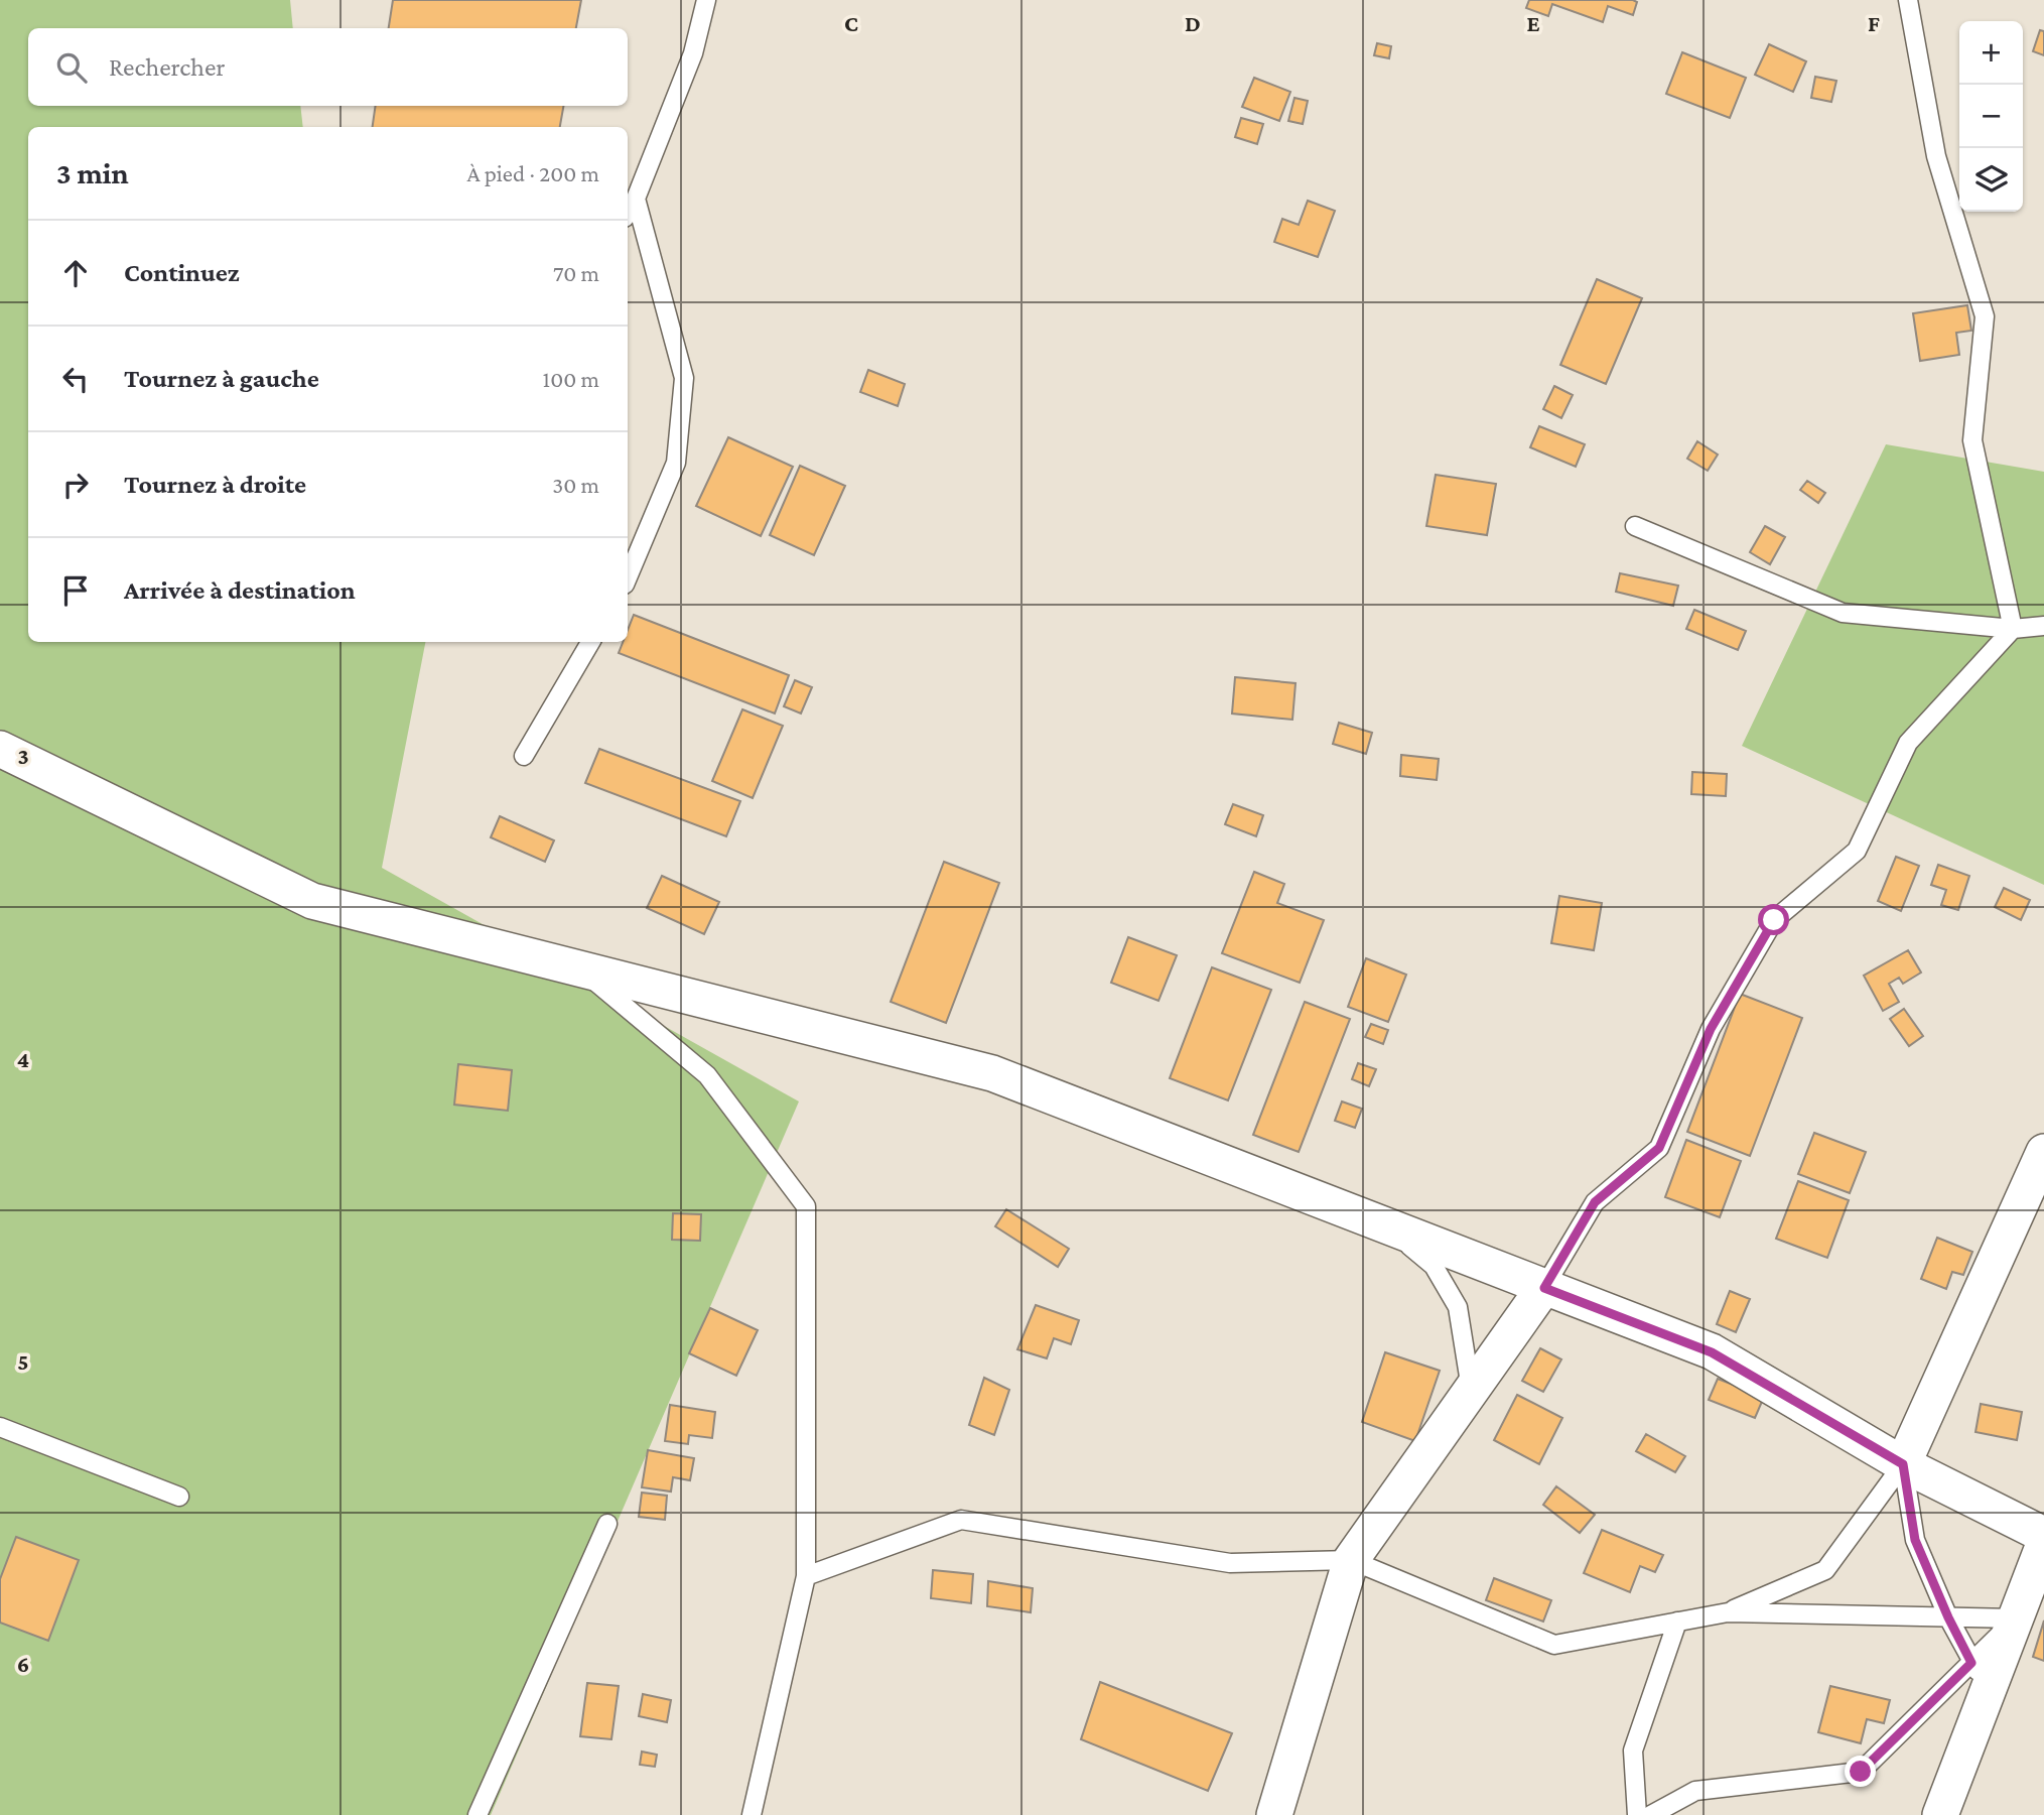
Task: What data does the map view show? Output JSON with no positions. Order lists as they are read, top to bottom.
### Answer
{
  "page": {
    "map_buttons": ["+", "−"],
    "search": "Rechercher",
    "heading": ["3 min", "À pied · 200 m"],
    "list": [
      ["Continuez", "70 m"],
      ["Tournez à gauche", "100 m"],
      ["Tournez à droite", "30 m"],
      "Arrivée à destination"
    ]
  },
  "grid": {
    "columns": [
      "C",
      "D",
      "E",
      "F"
    ],
    "rows": [
      "3",
      "4",
      "5",
      "6"
    ]
  }
}
